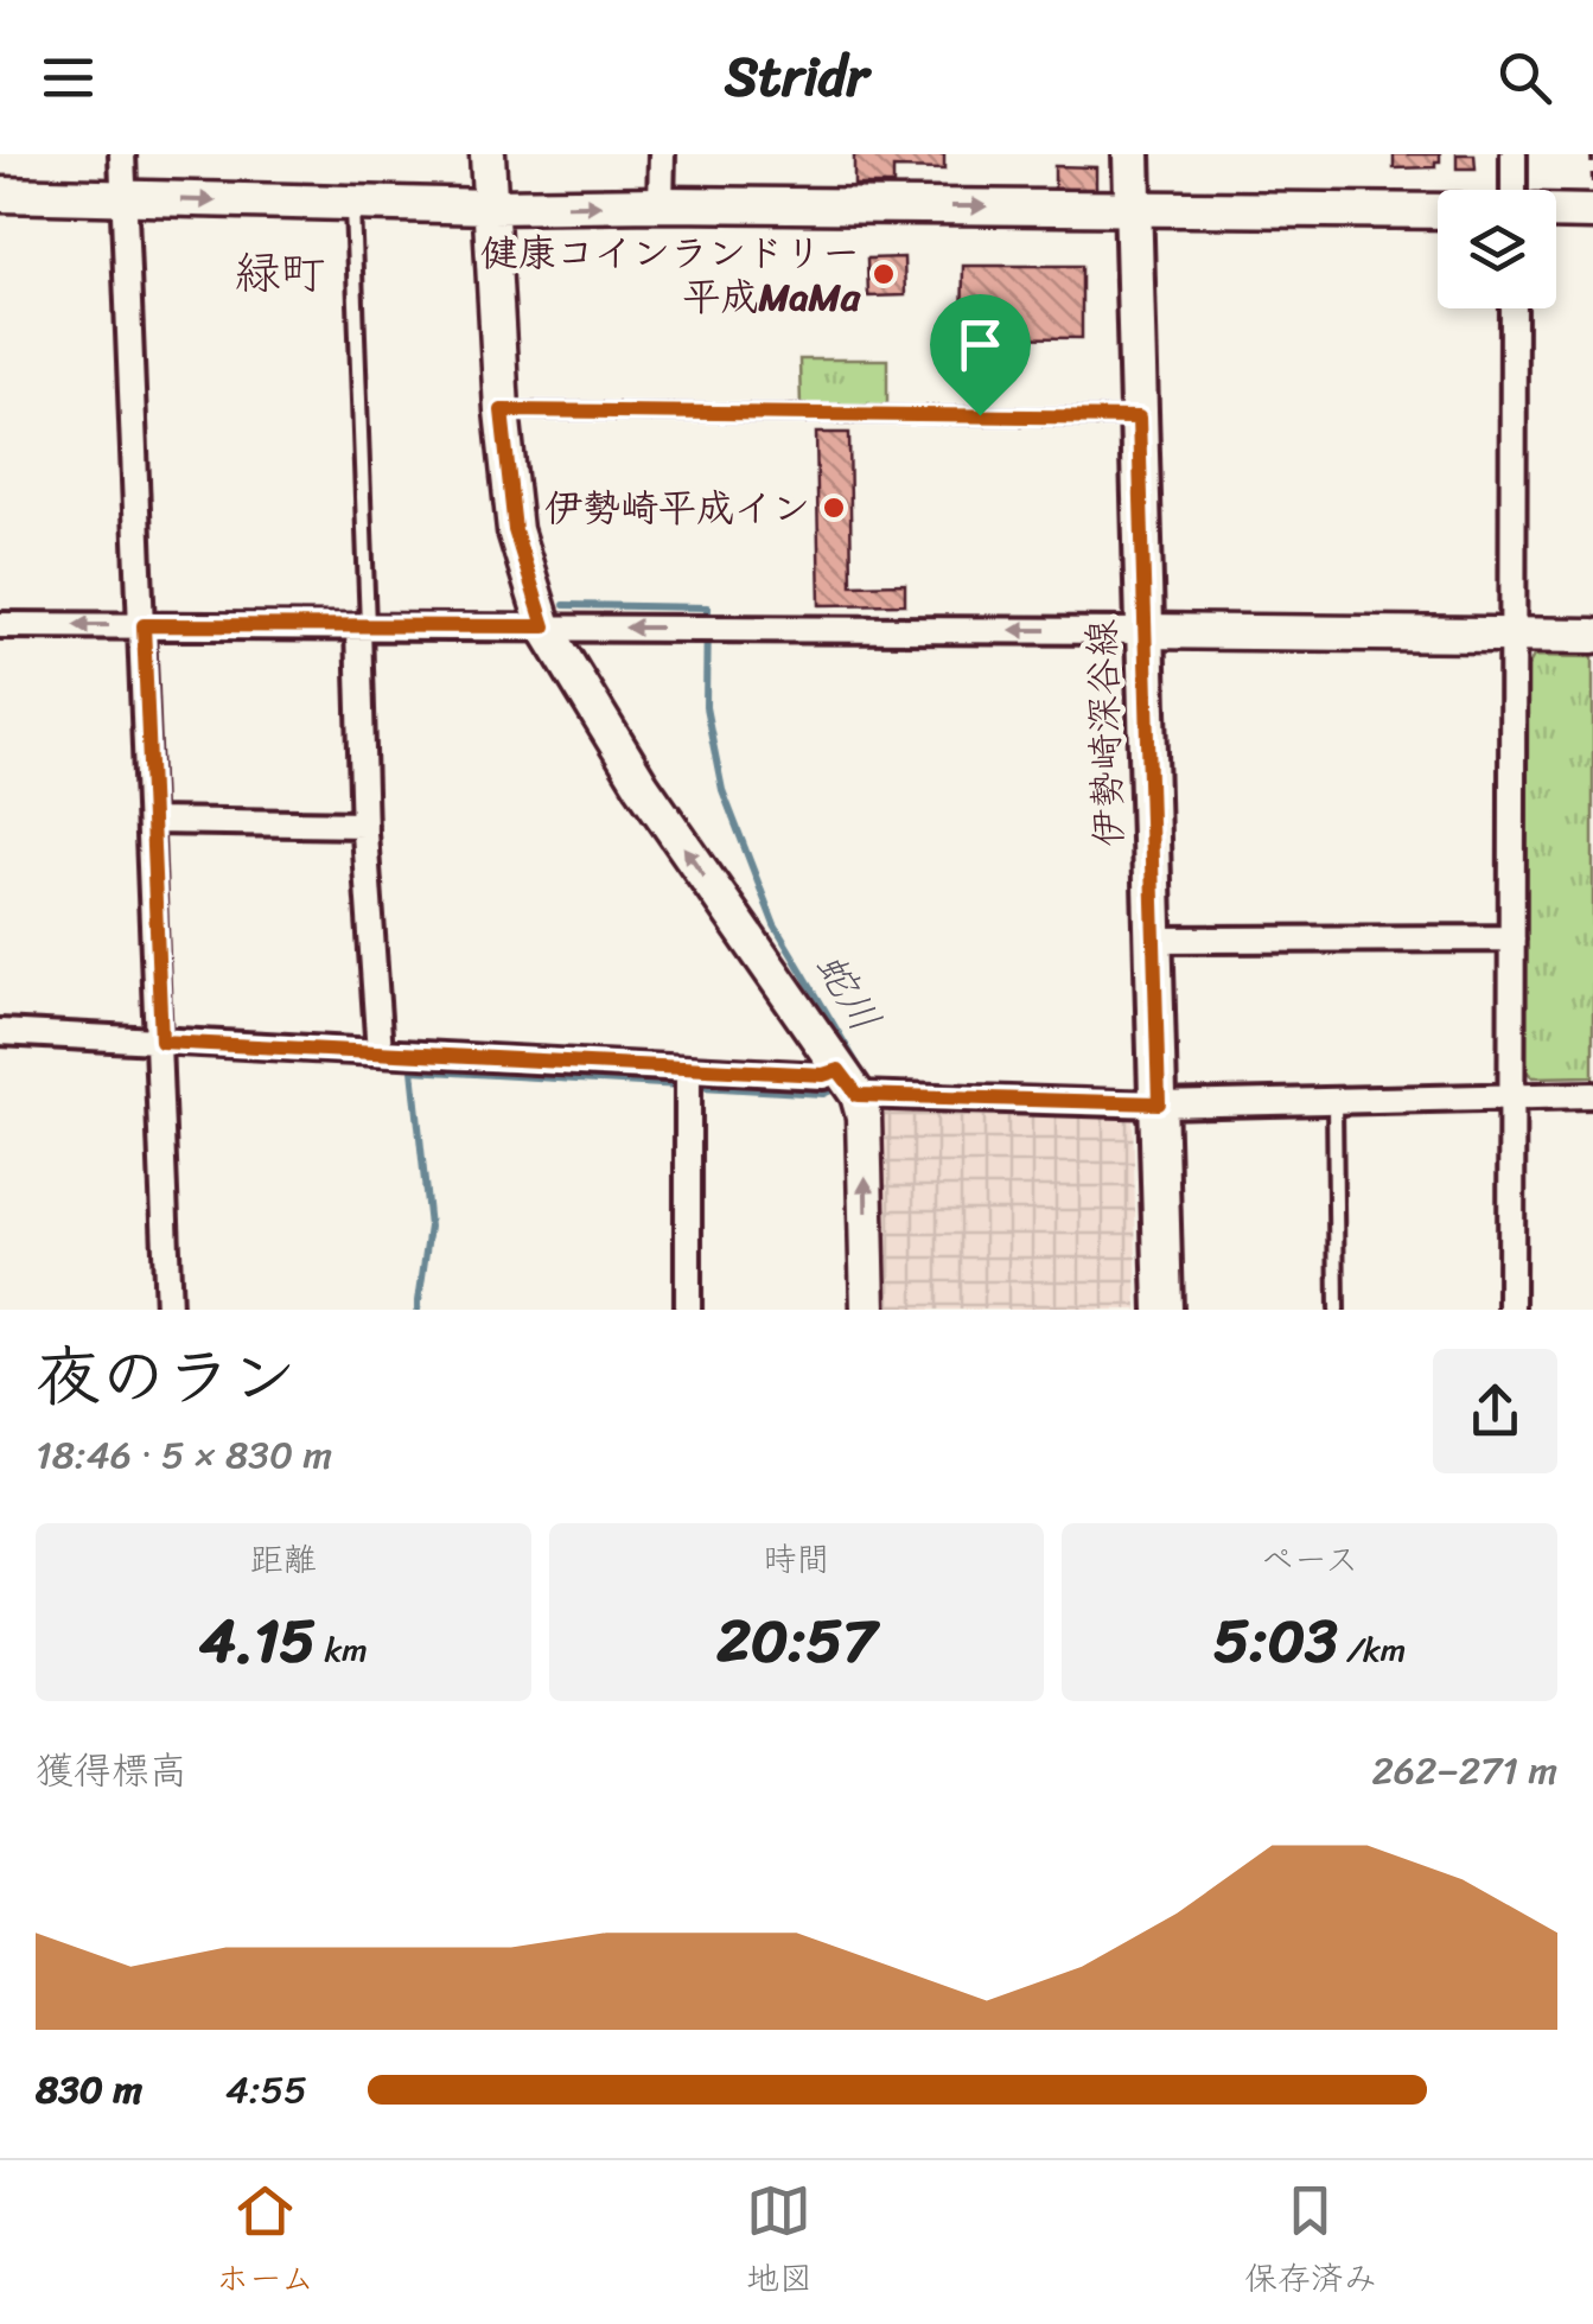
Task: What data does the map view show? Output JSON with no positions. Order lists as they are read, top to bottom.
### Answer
{
  "streets": {
    "main road": ["伊勢崎深谷線"]
  },
  "districts": ["緑町"],
  "water": ["蛇川"],
  "places": ["健康コインランドリー 平成MaMa", "伊勢崎平成イン"],
  "page": {
    "header": "Stridr",
    "heading": ["夜のラン", "18:46 · 5 × 830 m"],
    "stats": [
      ["距離", "4.15 km"],
      ["時間", "20:57"],
      ["ペース", "5:03 /km"]
    ],
    "chart": ["獲得標高", "262–271 m"],
    "list": [
      {
        "name": "830 m",
        "note": "4:55"
      }
    ],
    "tabs": ["ホーム", "地図", "保存済み"]
  }
}
